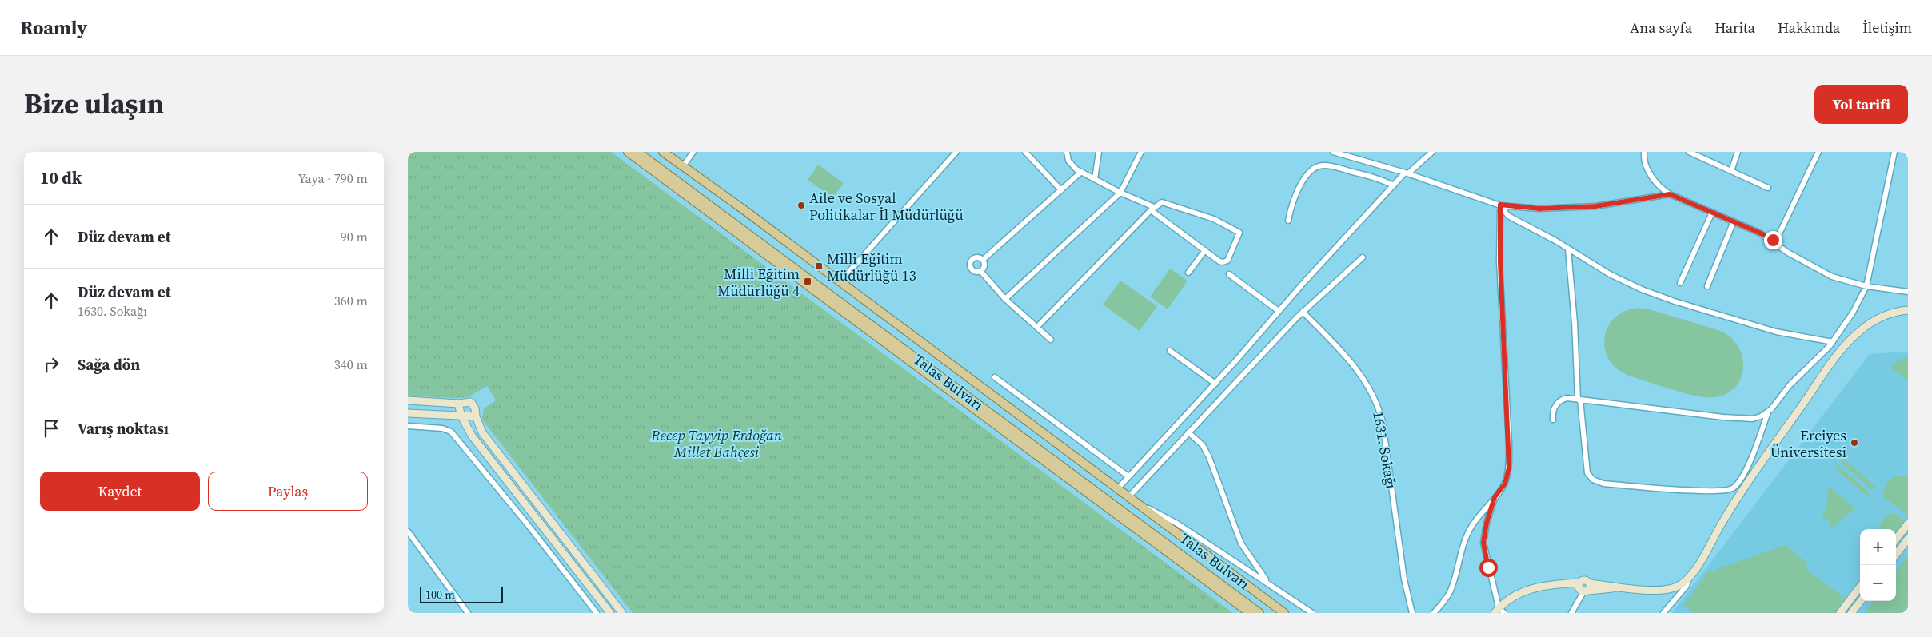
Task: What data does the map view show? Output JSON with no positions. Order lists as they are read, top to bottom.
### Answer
{
  "streets": {
    "main road": ["Talas Bulvarı"],
    "street": ["1631. Sokağı"]
  },
  "parks": ["Recep Tayyip Erdoğan Millet Bahçesi"],
  "places": {
    "other": ["Aile ve Sosyal Politikalar İl Müdürlüğü", "Erciyes Üniversitesi"],
    "transit": ["Milli Eğitim Müdürlüğü 13", "Milli Eğitim Müdürlüğü 4"]
  },
  "scale_bar": "100 m",
  "page": {
    "header": "Roamly",
    "nav": [
      "Ana sayfa",
      "Harita",
      "Hakkında",
      "İletişim"
    ],
    "title": "Bize ulaşın",
    "buttons": [
      "Yol tarifi",
      ["Kaydet", "Paylaş"]
    ],
    "heading": ["10 dk", "Yaya · 790 m"],
    "list": [
      ["Düz devam et", "90 m"],
      ["Düz devam et", "1630. Sokağı", "360 m"],
      ["Sağa dön", "340 m"],
      "Varış noktası"
    ],
    "map_buttons": ["+", "−"],
    "scale": "100 m"
  }
}
